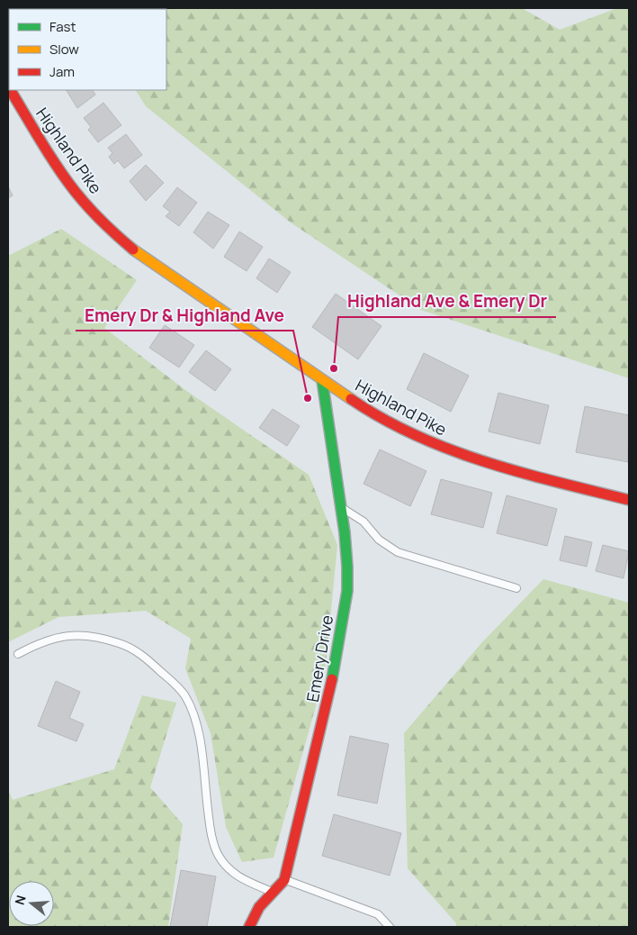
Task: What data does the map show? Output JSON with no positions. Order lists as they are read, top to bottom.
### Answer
{
  "streets": {
    "street": ["Highland Pike", "Emery Drive"]
  },
  "crossings": [
    ["Highland Pike", "Emery Drive"]
  ],
  "places": ["Highland Ave & Emery Dr", "Emery Dr & Highland Ave"],
  "legend": ["Fast", "Slow", "Jam"],
  "north": "left"
}
